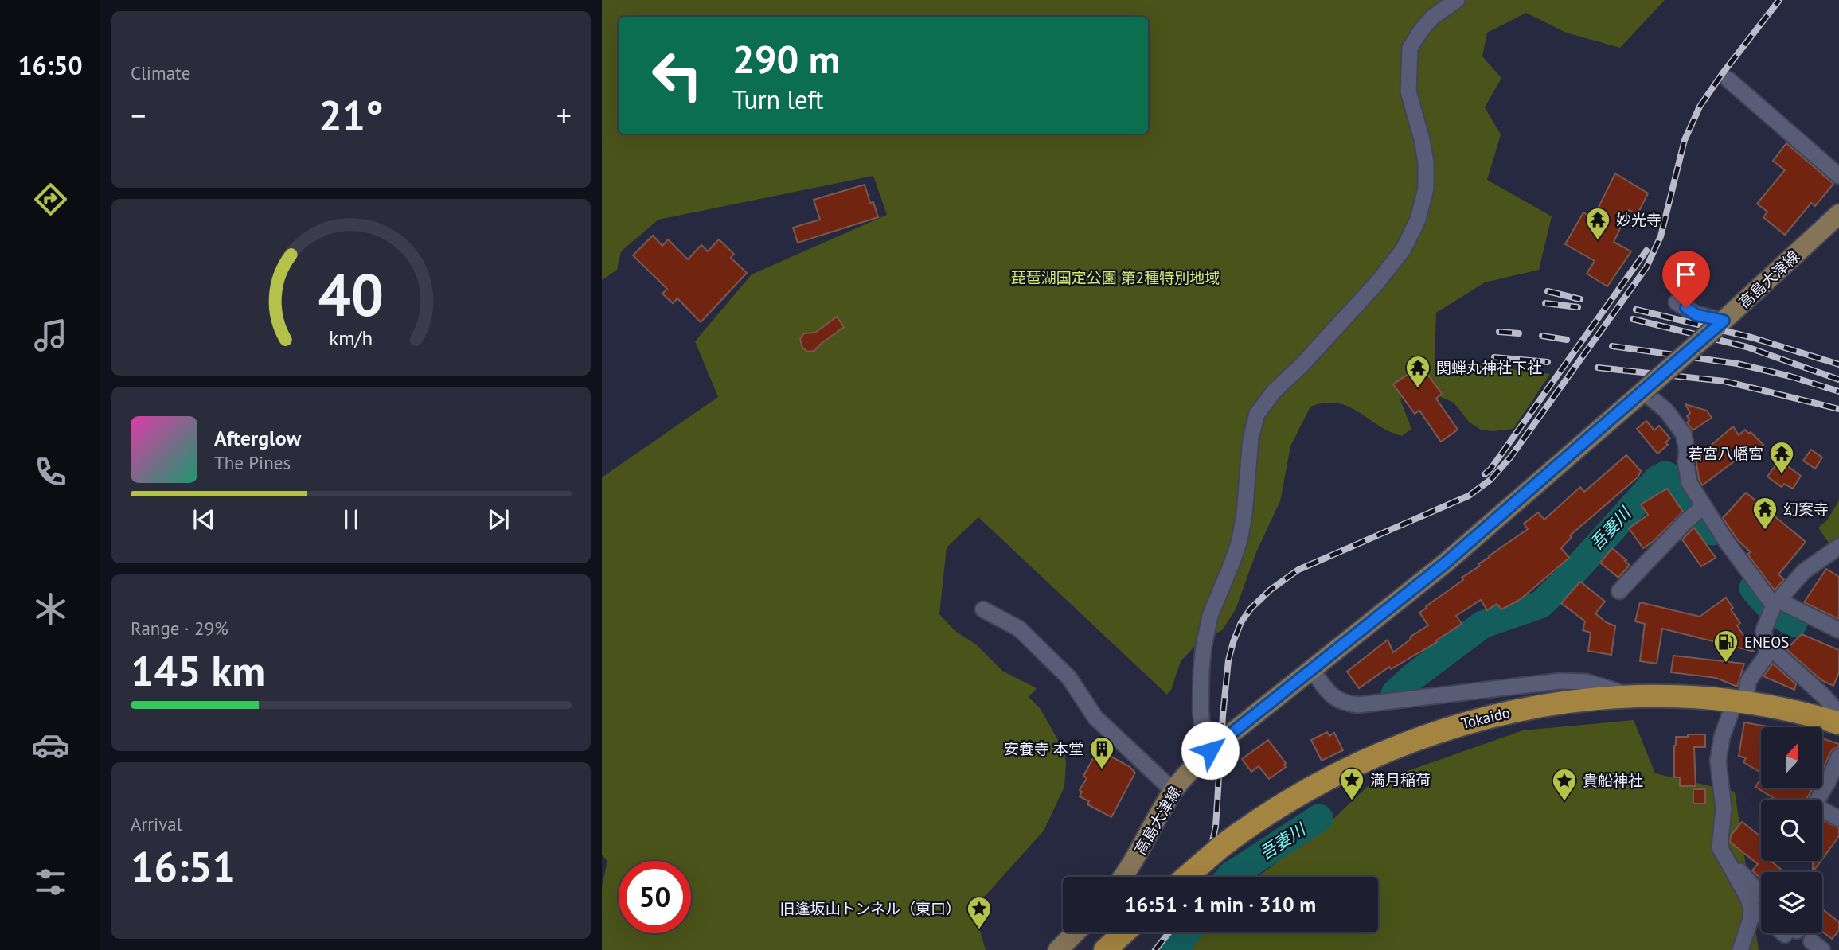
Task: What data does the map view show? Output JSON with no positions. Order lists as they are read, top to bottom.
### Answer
{
  "streets": {
    "highway": ["Tokaido"],
    "main road": ["高島大津線"]
  },
  "water": ["吾妻川"],
  "parks": ["琵琶湖国定公園 第2種特別地域"],
  "places": {
    "temple": [
      "妙光寺",
      "関蝉丸神社下社",
      "若宮八幡宮",
      "幻案寺"
    ],
    "fuel station": ["ENEOS"],
    "building": ["安養寺 本堂"],
    "place": ["満月稲荷", "貴船神社", "旧逢坂山トンネル（東口）"]
  },
  "north": "top",
  "page": {
    "tabs": "16:50",
    "tile": [
      "Climate",
      ["Range · 29%", "145 km"],
      ["Arrival", "16:51"]
    ],
    "turn": ["290 m", "Turn left"],
    "heat": ["−", "21°", "+"],
    "song": ["Afterglow", "The Pines"],
    "limit": "50",
    "trip": "16:51 · 1 min · 310 m",
    "gauge": ["40", "km/h"]
  }
}
